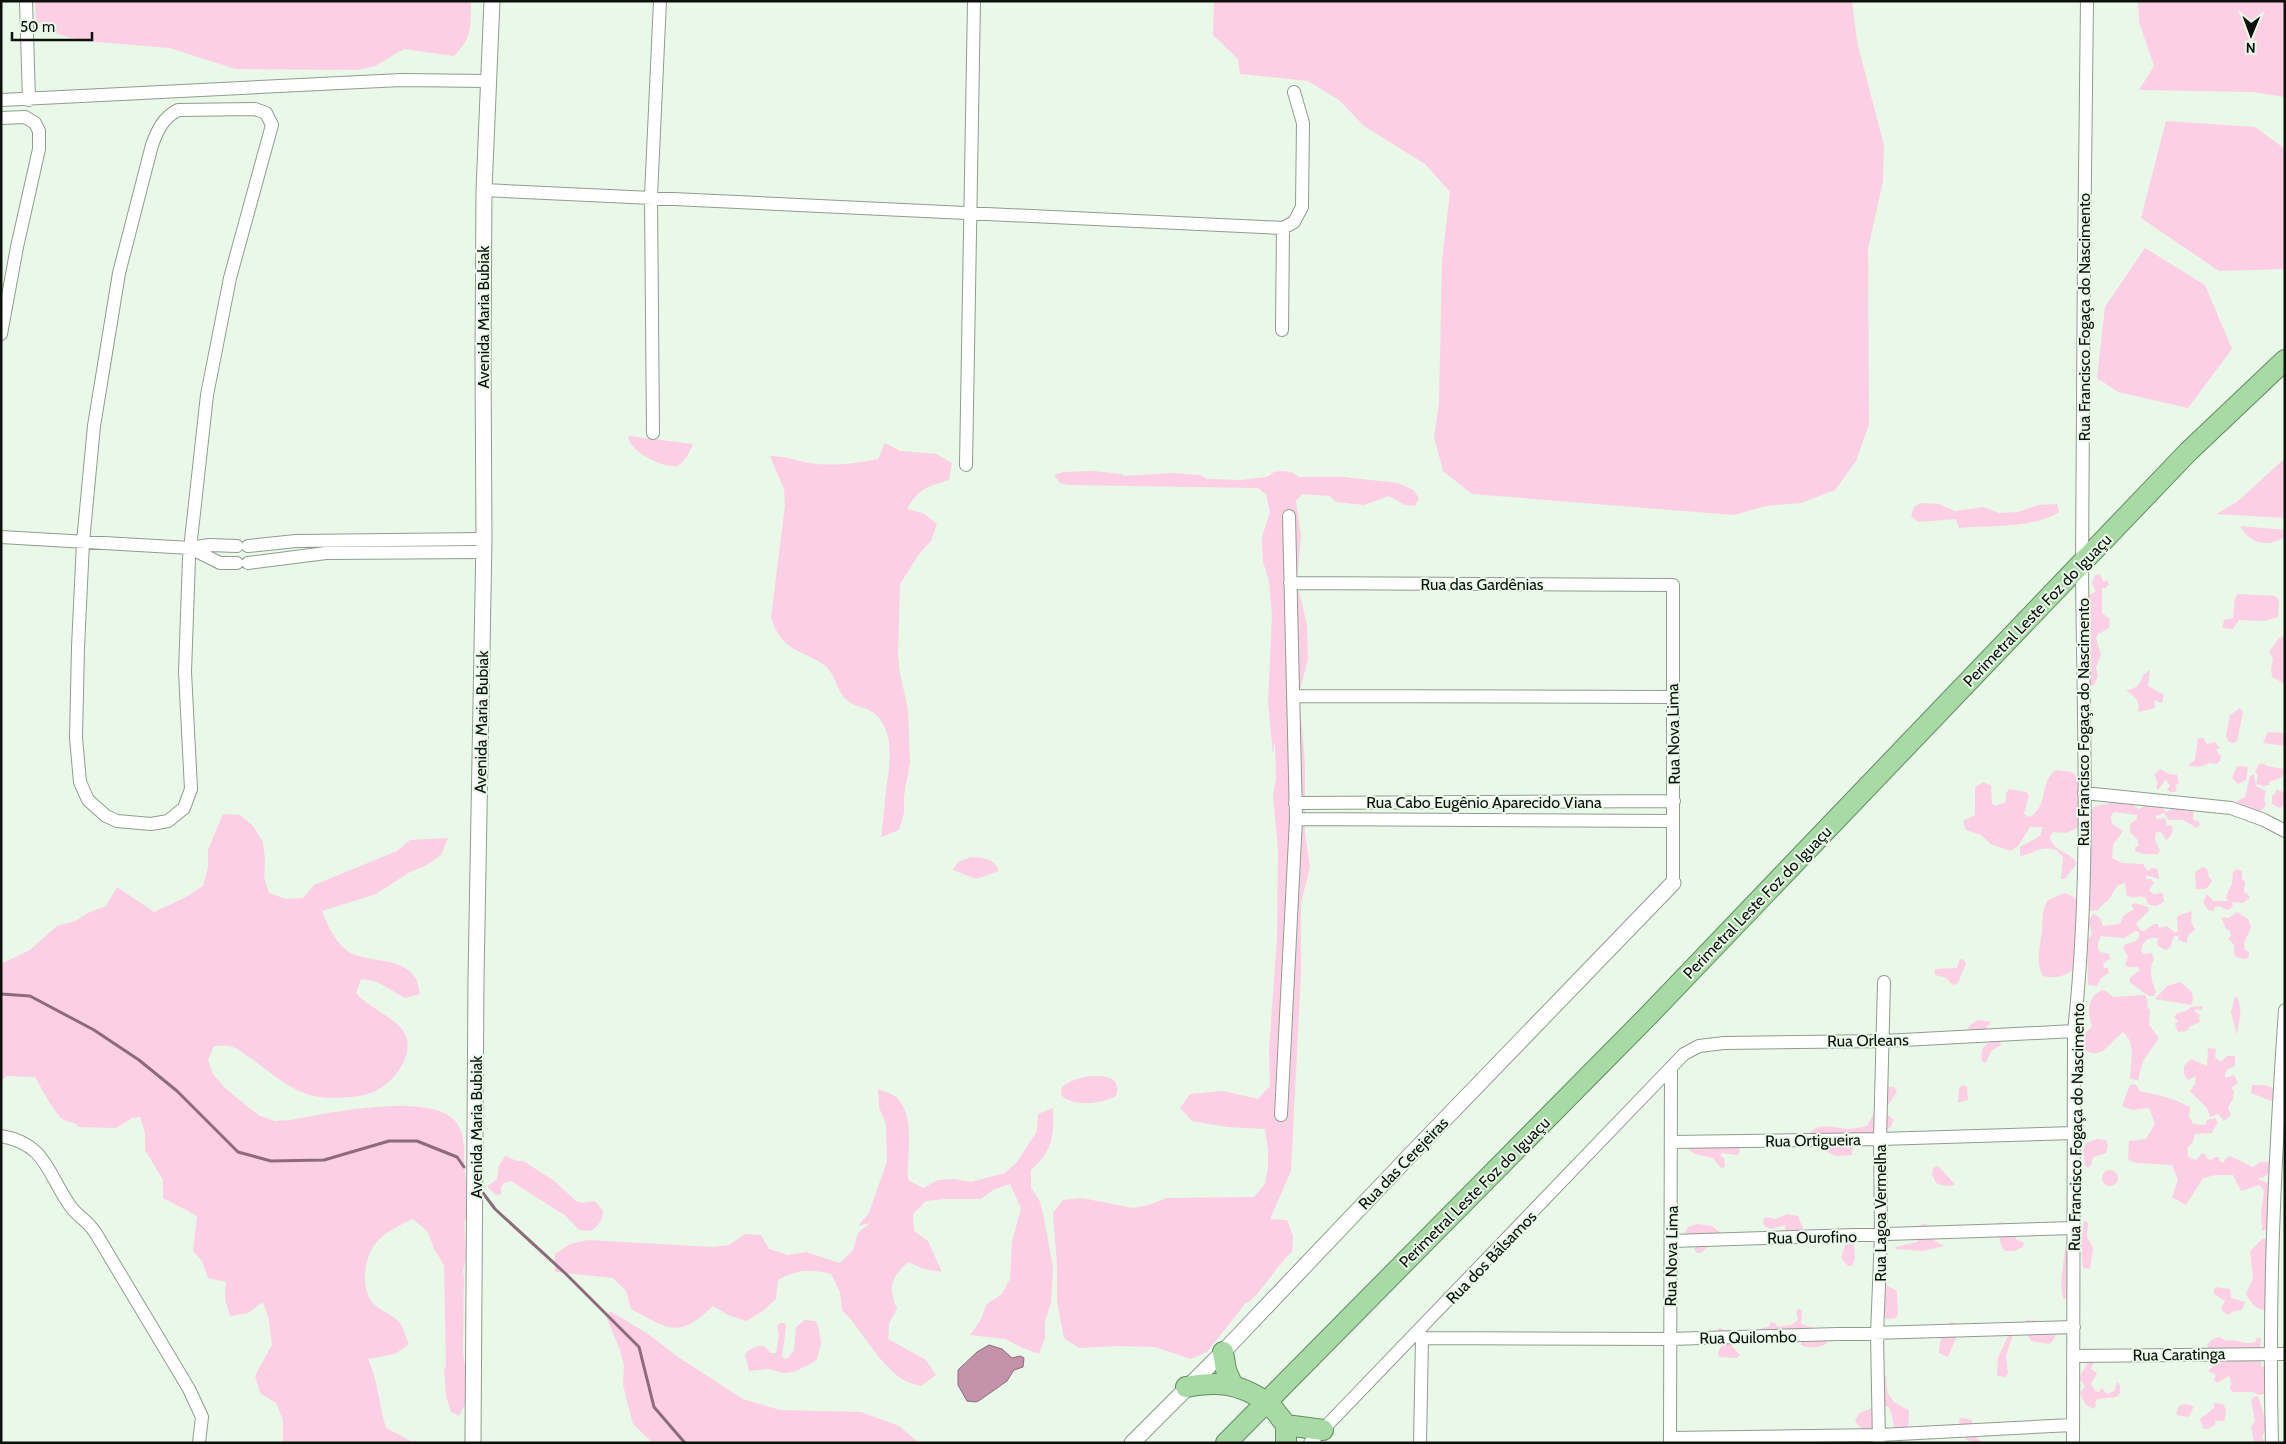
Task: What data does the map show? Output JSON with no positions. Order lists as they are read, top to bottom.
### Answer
{
  "streets": {
    "highway": ["Perimetral Leste Foz do Iguaçu"],
    "street": [
      "Avenida Maria Bubiak",
      "Rua Francisco Fogaça do Nascimento",
      "Rua das Gardênias",
      "Rua Nova Lima",
      "Rua Cabo Eugênio Aparecido Viana",
      "Rua Orleans",
      "Rua Ortigueira",
      "Rua das Cerejeiras",
      "Rua Lagoa Vermelha",
      "Rua Ourofino",
      "Rua dos Bálsamos",
      "Rua Quilombo",
      "Rua Caratinga"
    ]
  },
  "crossings": [
    ["Rua Francisco Fogaça do Nascimento", "Perimetral Leste Foz do Iguaçu"],
    ["Rua Francisco Fogaça do Nascimento", "Rua Orleans"],
    ["Rua Francisco Fogaça do Nascimento", "Rua Ortigueira"],
    ["Rua Francisco Fogaça do Nascimento", "Rua Ourofino"],
    ["Rua Francisco Fogaça do Nascimento", "Rua Quilombo"],
    ["Rua Francisco Fogaça do Nascimento", "Rua Caratinga"],
    ["Rua das Gardênias", "Rua Nova Lima"],
    ["Rua Nova Lima", "Rua Cabo Eugênio Aparecido Viana"],
    ["Rua Nova Lima", "Rua Orleans"],
    ["Rua Nova Lima", "Rua Ortigueira"],
    ["Rua Nova Lima", "Rua das Cerejeiras"],
    ["Rua Nova Lima", "Rua Ourofino"],
    ["Rua Nova Lima", "Rua dos Bálsamos"],
    ["Rua Nova Lima", "Rua Quilombo"],
    ["Rua Orleans", "Rua Lagoa Vermelha"],
    ["Rua Orleans", "Rua dos Bálsamos"],
    ["Rua Ortigueira", "Rua Lagoa Vermelha"],
    ["Rua Lagoa Vermelha", "Rua Ourofino"],
    ["Rua Lagoa Vermelha", "Rua Quilombo"],
    ["Rua dos Bálsamos", "Rua Quilombo"]
  ],
  "scale_bar": "50 m",
  "north": "bottom"
}
